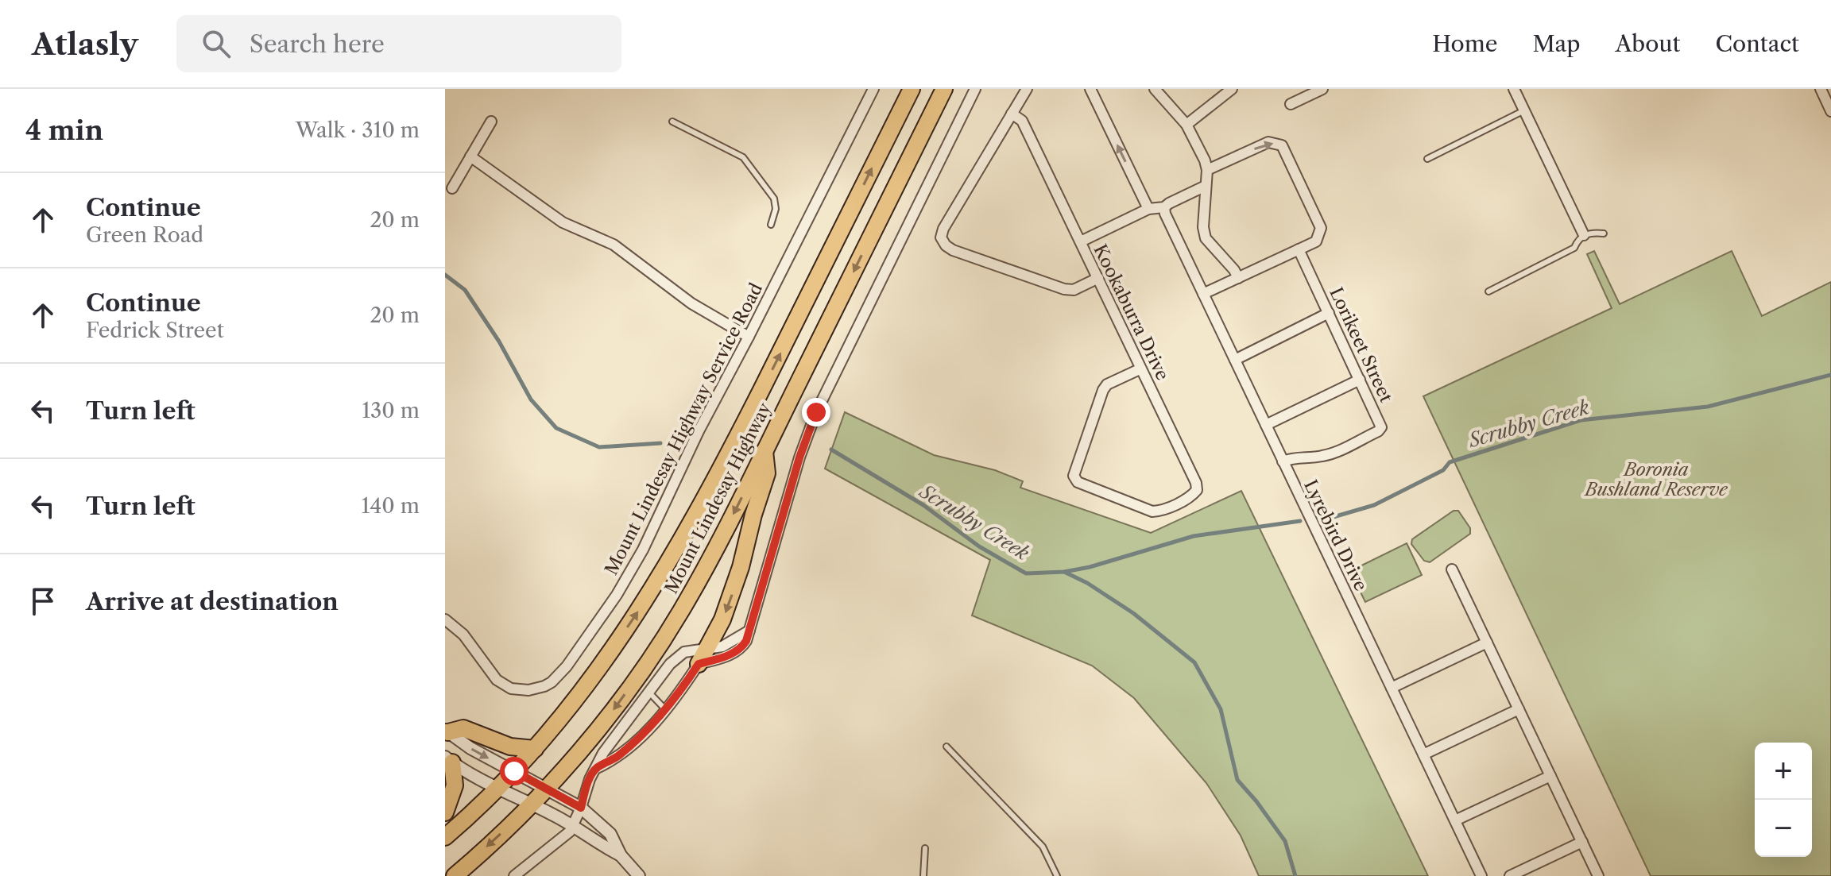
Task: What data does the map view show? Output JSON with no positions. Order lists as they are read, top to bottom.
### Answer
{
  "streets": {
    "highway": ["Mount Lindesay Highway"],
    "street": [
      "Kookaburra Drive",
      "Lorikeet Street",
      "Mount Lindesay Highway Service Road",
      "Lyrebird Drive"
    ]
  },
  "crossings": [
    ["Lorikeet Street", "Lyrebird Drive"]
  ],
  "water": ["Scrubby Creek"],
  "parks": ["Boronia Bushland Reserve"],
  "page": {
    "header": "Atlasly",
    "search": "Search here",
    "nav": [
      "Home",
      "Map",
      "About",
      "Contact"
    ],
    "heading": ["4 min", "Walk · 310 m"],
    "list": [
      ["Continue", "Green Road", "20 m"],
      ["Continue", "Fedrick Street", "20 m"],
      ["Turn left", "130 m"],
      ["Turn left", "140 m"],
      "Arrive at destination"
    ],
    "map_buttons": ["+", "−"]
  }
}
